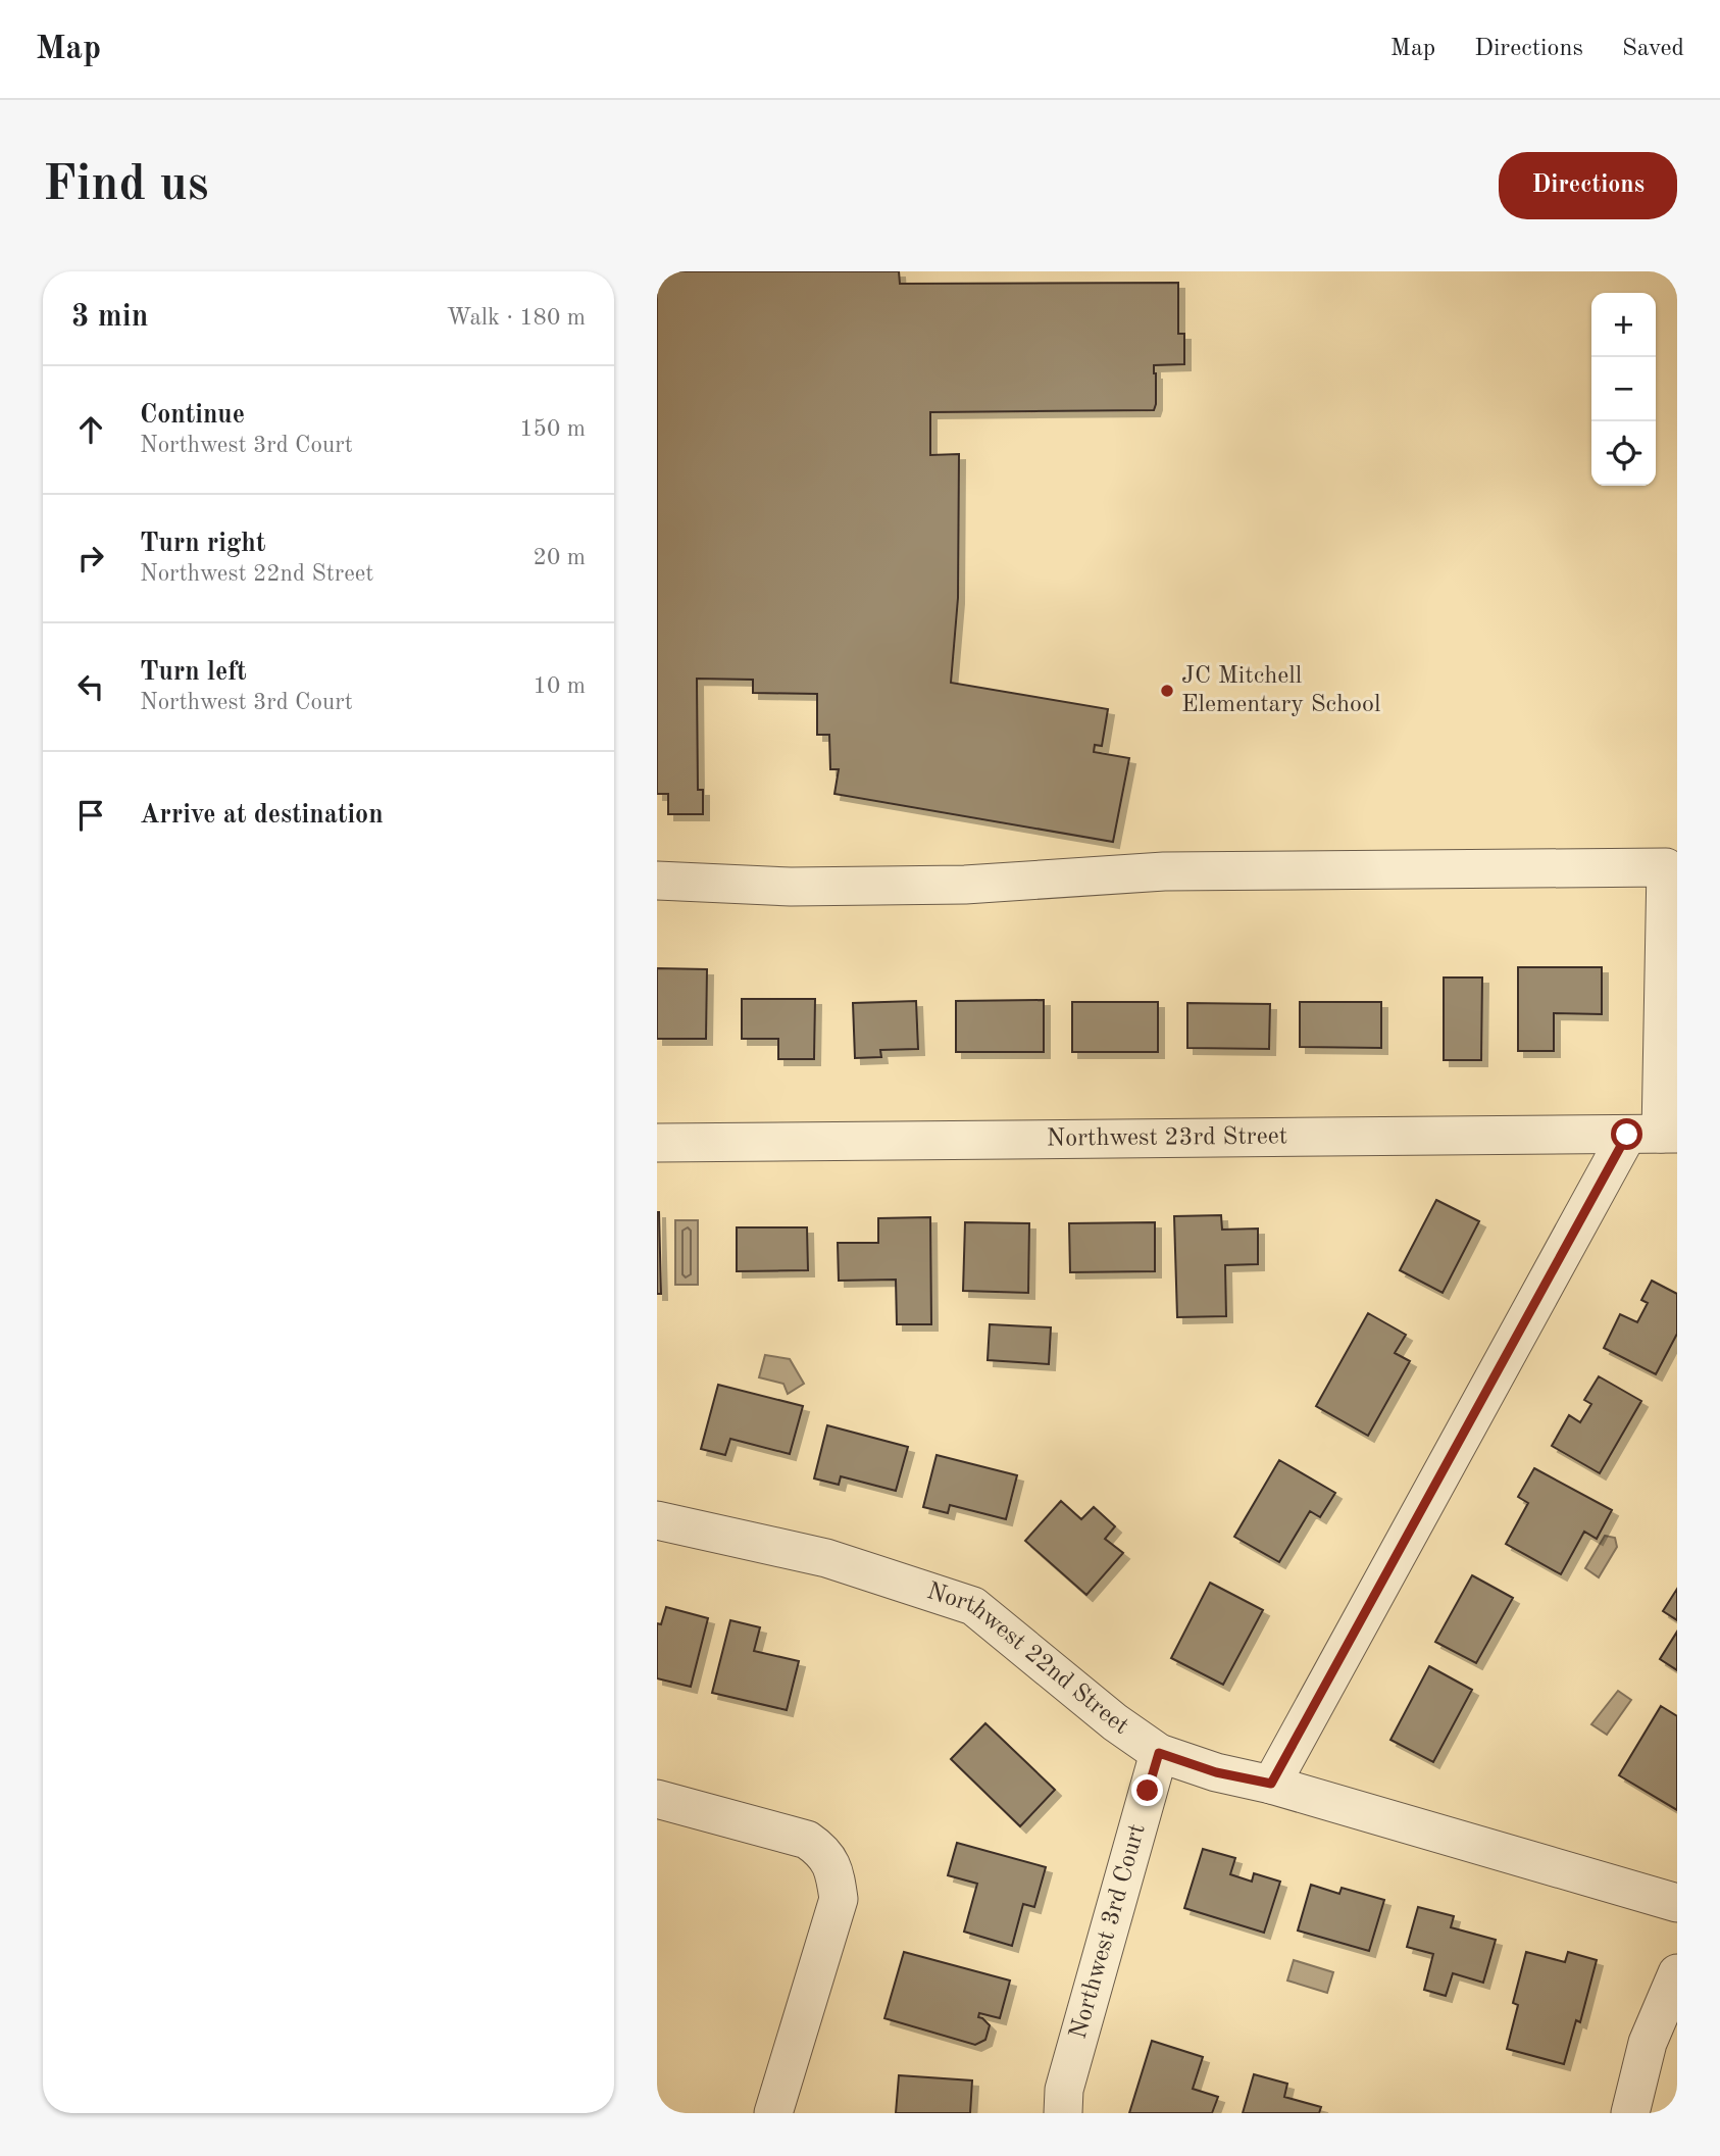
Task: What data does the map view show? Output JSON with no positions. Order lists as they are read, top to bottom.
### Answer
{
  "streets": {
    "street": ["Northwest 23rd Street", "Northwest 22nd Street", "Northwest 3rd Court"]
  },
  "crossings": [
    ["Northwest 22nd Street", "Northwest 3rd Court"]
  ],
  "places": ["JC Mitchell Elementary School"],
  "page": {
    "header": "Map",
    "nav": ["Map", "Directions", "Saved"],
    "buttons": "Directions",
    "title": "Find us",
    "heading": ["3 min", "Walk · 180 m"],
    "map_buttons": ["+", "−"],
    "list": [
      ["Continue", "Northwest 3rd Court", "150 m"],
      ["Turn right", "Northwest 22nd Street", "20 m"],
      ["Turn left", "Northwest 3rd Court", "10 m"],
      "Arrive at destination"
    ]
  }
}
